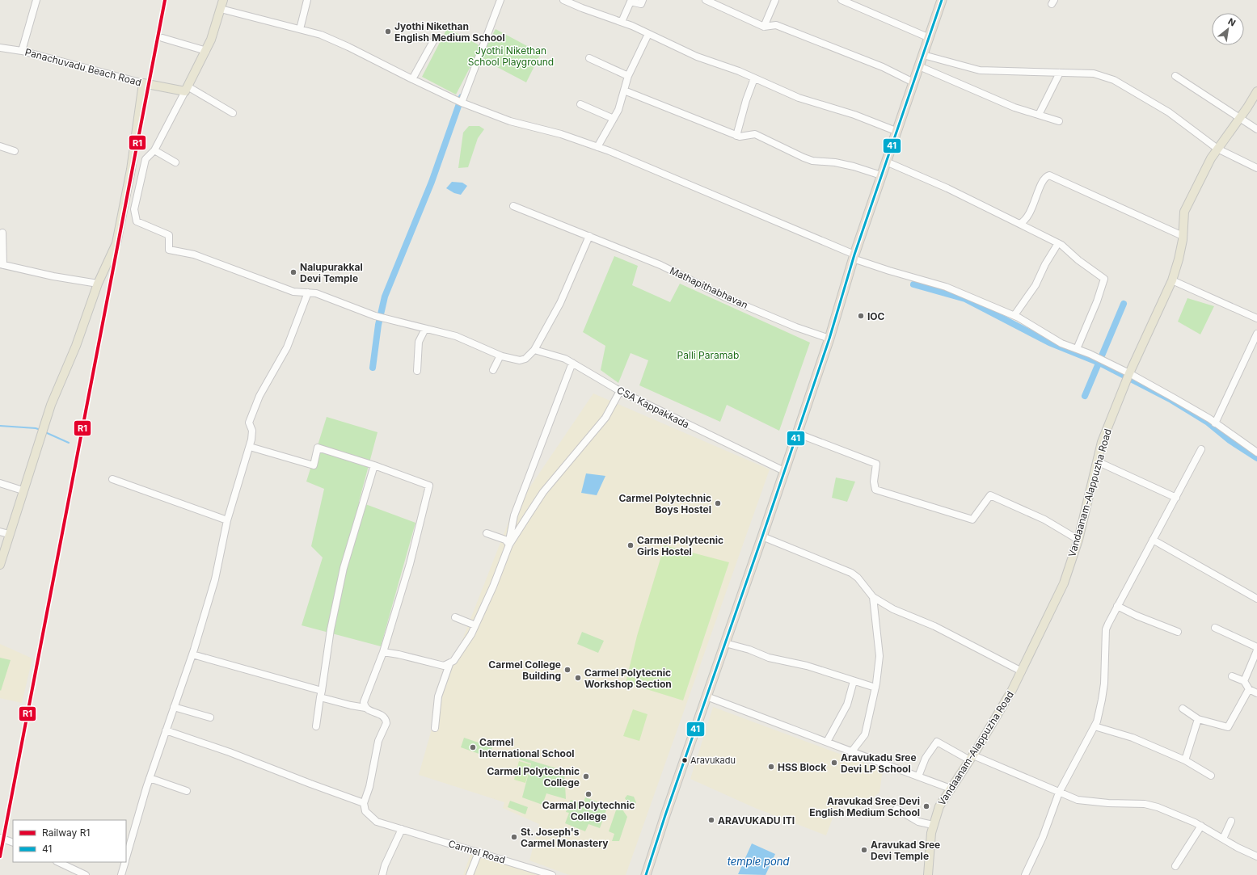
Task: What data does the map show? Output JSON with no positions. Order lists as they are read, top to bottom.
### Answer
{
  "streets": {
    "main road": ["Panachuvadu Beach Road", "Vandaanam-Alappuzha Road"],
    "street": ["Mathapithabhavan", "CSA Kappakkada", "Carmel Road"]
  },
  "water": ["temple pond"],
  "parks": ["Jyothi Nikethan School Playground", "Palli Paramab"],
  "places": [
    "Jyothi Nikethan English Medium School",
    "Nalupurakkal Devi Temple",
    "IOC",
    "Carmel Polytechnic Boys Hostel",
    "Carmel Polytecnic Girls Hostel",
    "Carmel College Building",
    "Carmel Polytecnic Workshop Section",
    "Carmel International School",
    "Aravukadu",
    "Aravukadu Sree Devi LP School",
    "HSS Block",
    "Carmel Polytechnic College",
    "Carmal Polytechnic College",
    "Aravukad Sree Devi English Medium School",
    "ARAVUKADU ITI",
    "St. Joseph's Carmel Monastery",
    "Aravukad Sree Devi Temple"
  ],
  "lines": ["rail line R1", "transit line 41"],
  "legend": ["Railway R1", "41"],
  "north": "top right"
}
